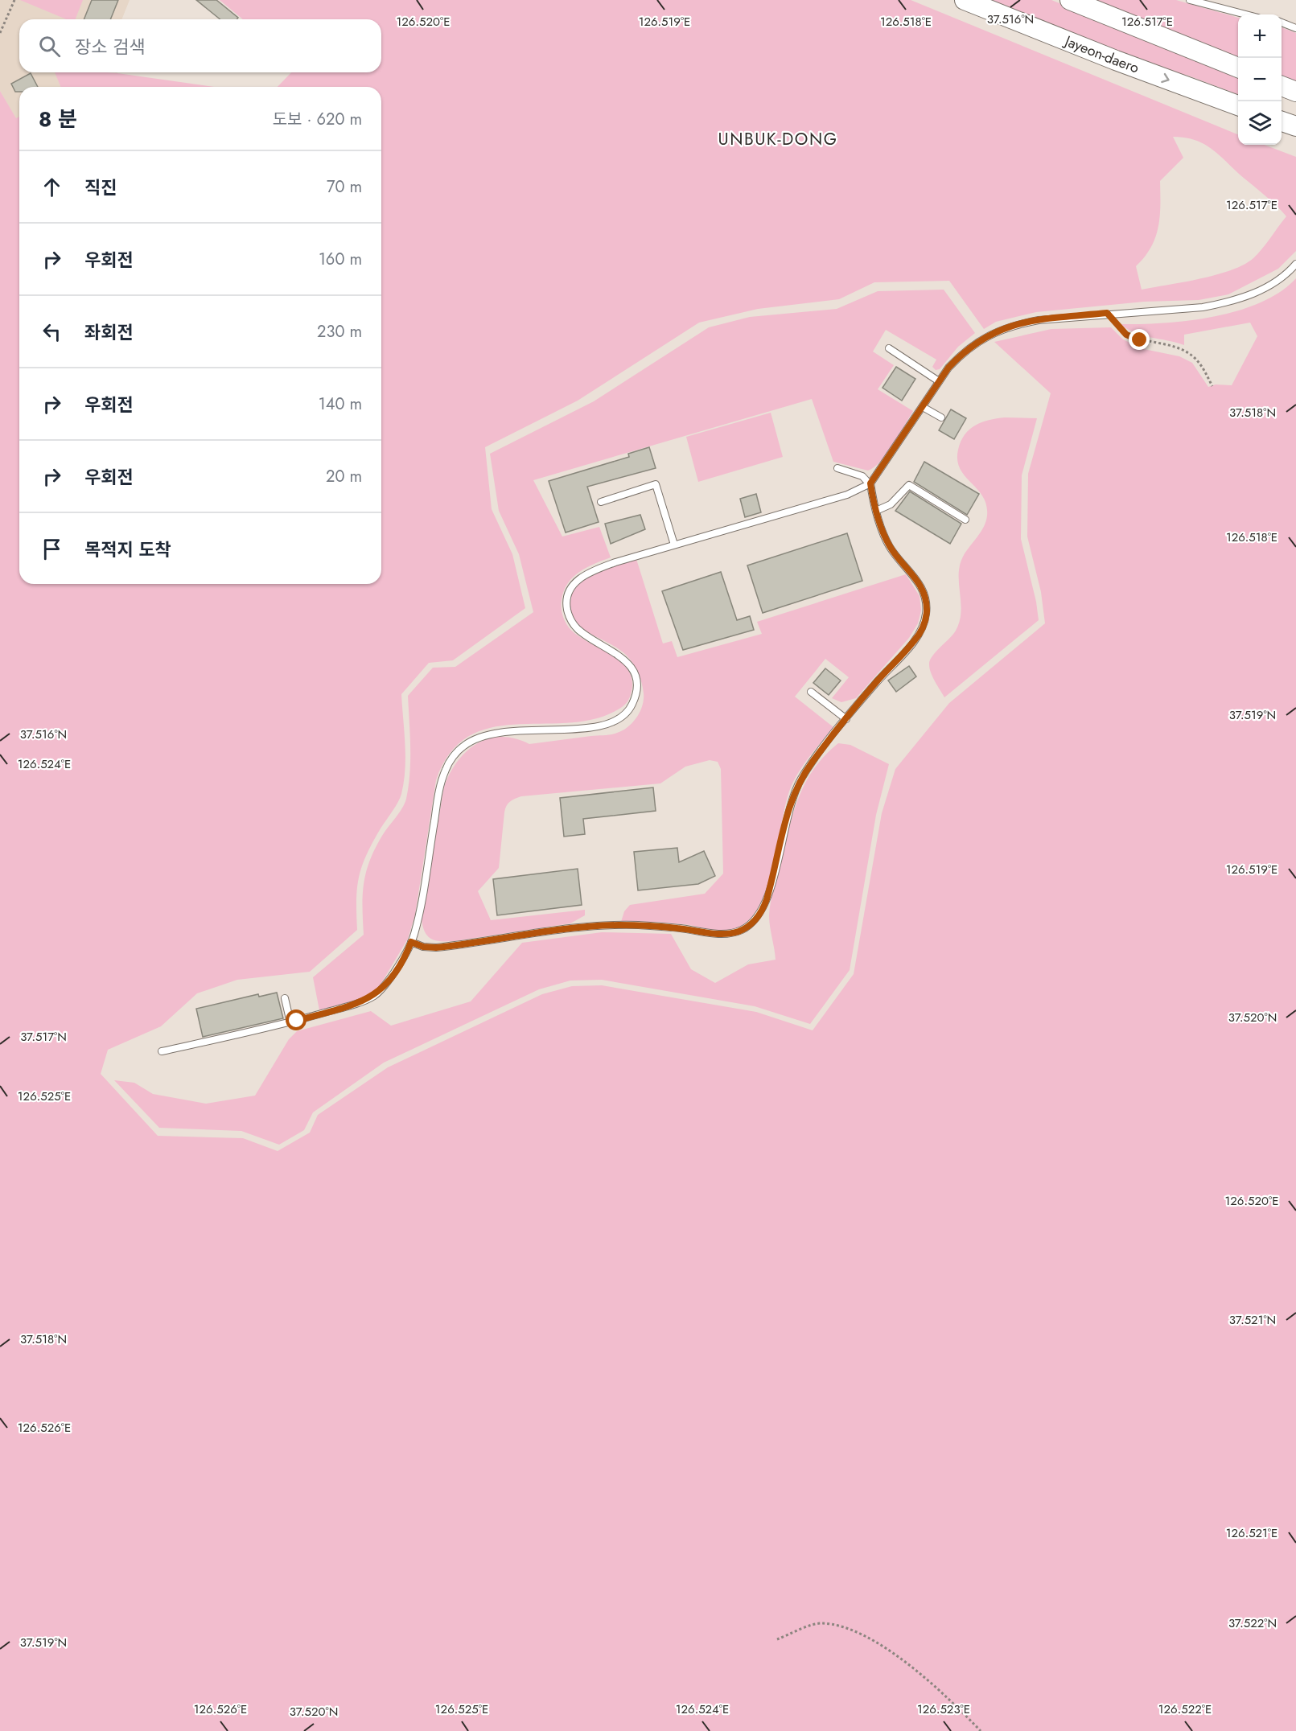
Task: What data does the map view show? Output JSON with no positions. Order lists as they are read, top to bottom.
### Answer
{
  "streets": {
    "main road": ["Jayeon-daero"]
  },
  "districts": ["UNBUK-DONG"],
  "page": {
    "map_buttons": ["+", "−"],
    "search": "장소 검색",
    "heading": ["8 분", "도보 · 620 m"],
    "list": [
      ["직진", "70 m"],
      ["우회전", "160 m"],
      ["좌회전", "230 m"],
      ["우회전", "140 m"],
      ["우회전", "20 m"],
      "목적지 도착"
    ]
  },
  "coordinates": [
    "37.516°N",
    "126.520°E",
    "126.519°E",
    "126.518°E",
    "126.517°E",
    "37.518°N",
    "37.519°N",
    "126.524°E",
    "37.520°N",
    "37.517°N",
    "126.525°E",
    "37.521°N",
    "126.526°E",
    "126.521°E",
    "37.522°N",
    "126.523°E",
    "126.522°E"
  ]
}
